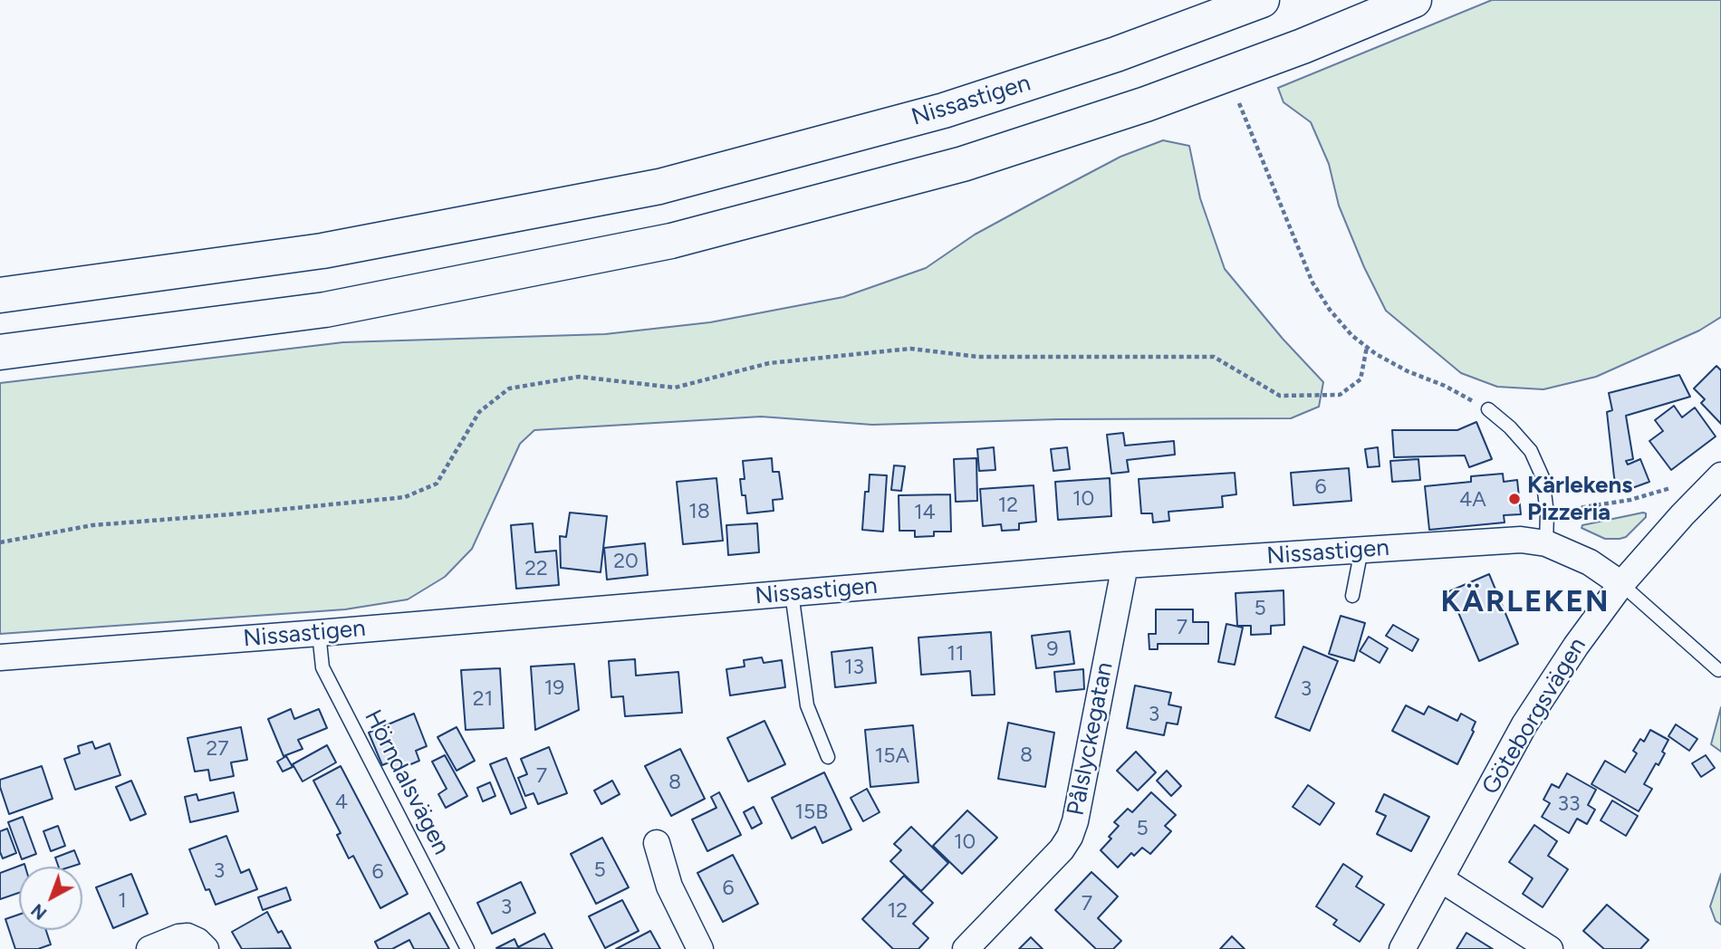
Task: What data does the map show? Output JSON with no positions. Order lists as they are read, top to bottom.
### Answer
{
  "streets": {
    "highway": ["Nissastigen"],
    "street": ["Göteborgsvägen", "Pålslyckegatan"],
    "lane": ["Hörndalsvägen"]
  },
  "crossings": [
    ["Nissastigen", "Göteborgsvägen"],
    ["Nissastigen", "Pålslyckegatan"],
    ["Nissastigen", "Hörndalsvägen"]
  ],
  "districts": ["KÄRLEKEN"],
  "places": ["Kärlekens Pizzeria"],
  "house_numbers": [
    "6",
    "10",
    "4A",
    "12",
    "18",
    "14",
    "20",
    "22",
    "5",
    "7",
    "9",
    "11",
    "13",
    "19",
    "3",
    "21",
    "3",
    "27",
    "8",
    "15A",
    "7",
    "8",
    "4",
    "33",
    "15B",
    "5",
    "10",
    "5",
    "3",
    "6",
    "6",
    "1",
    "7",
    "3",
    "12"
  ],
  "north": "bottom left"
}
